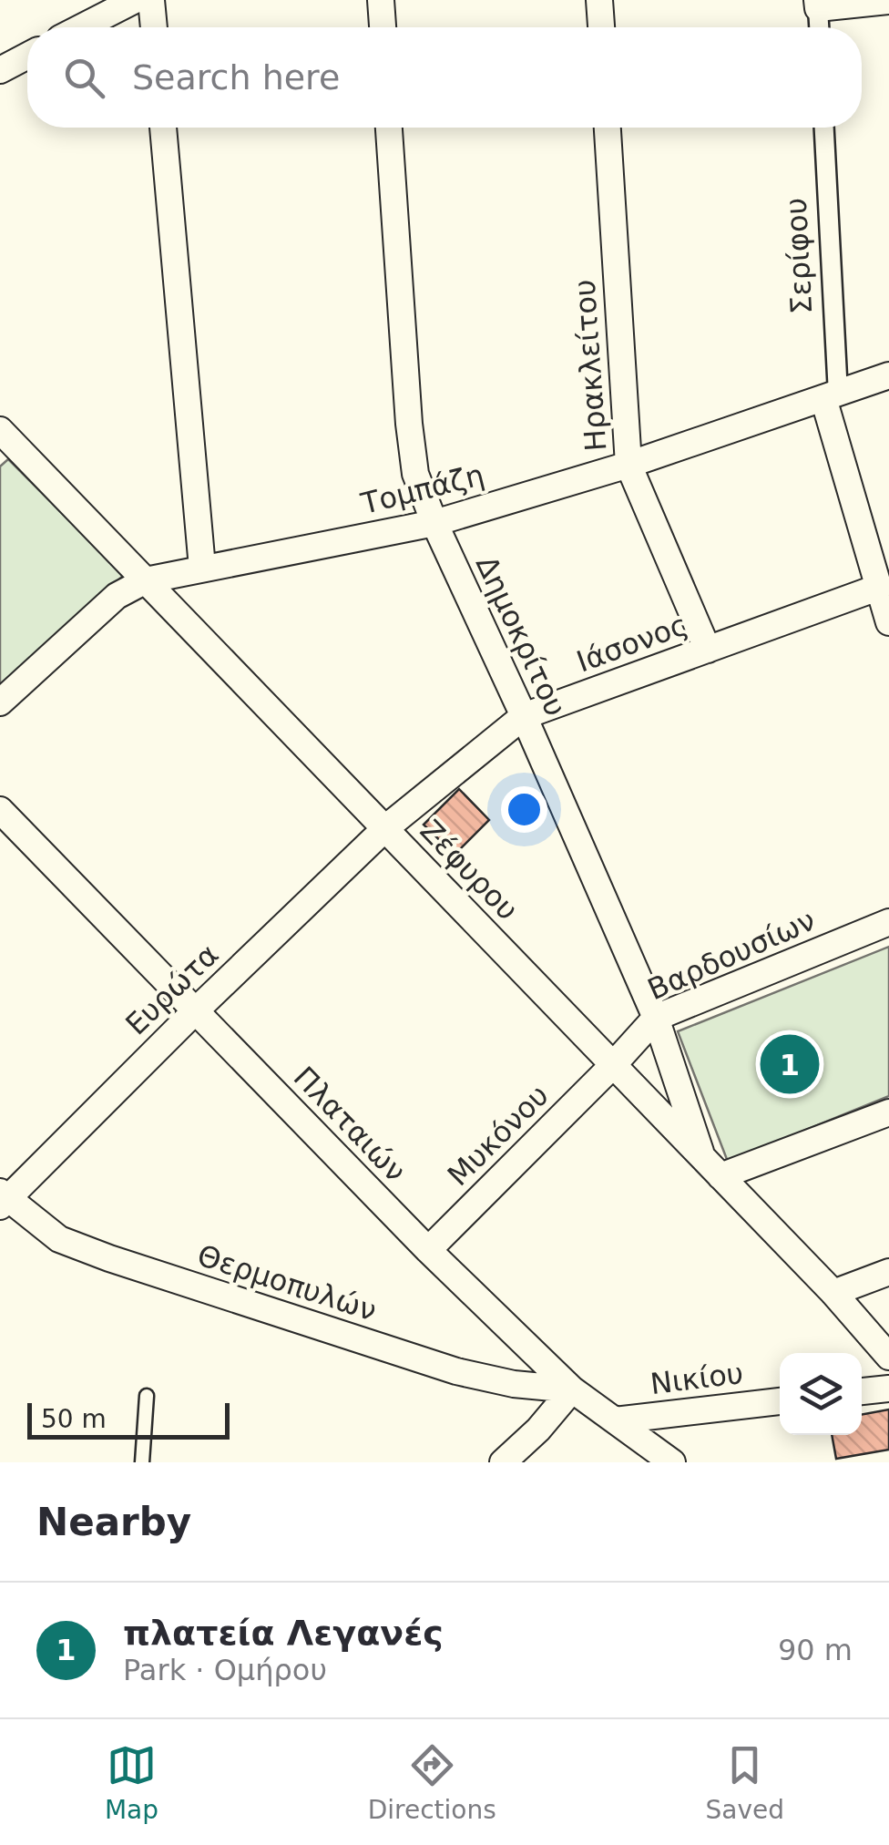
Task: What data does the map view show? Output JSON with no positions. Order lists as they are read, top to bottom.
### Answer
{
  "streets": {
    "street": [
      "Σερίφου",
      "Ηρακλείτου",
      "Τομπάζη",
      "Δημοκρίτου",
      "Ιάσονος",
      "Ζέφυρου",
      "Βαρδουσίων",
      "Ευρώτα",
      "Πλαταιών",
      "Μυκόνου",
      "Θερμοπυλών",
      "Νικίου"
    ]
  },
  "crossings": [
    ["Σερίφου", "Τομπάζη"],
    ["Σερίφου", "Ιάσονος"],
    ["Ηρακλείτου", "Τομπάζη"],
    ["Ηρακλείτου", "Ιάσονος"],
    ["Τομπάζη", "Δημοκρίτου"],
    ["Τομπάζη", "Ζέφυρου"],
    ["Δημοκρίτου", "Ιάσονος"],
    ["Δημοκρίτου", "Ζέφυρου"],
    ["Δημοκρίτου", "Βαρδουσίων"],
    ["Ιάσονος", "Ζέφυρου"],
    ["Ιάσονος", "Ευρώτα"],
    ["Ζέφυρου", "Βαρδουσίων"],
    ["Ζέφυρου", "Ευρώτα"],
    ["Ζέφυρου", "Μυκόνου"],
    ["Βαρδουσίων", "Μυκόνου"],
    ["Ευρώτα", "Πλαταιών"],
    ["Ευρώτα", "Θερμοπυλών"],
    ["Πλαταιών", "Μυκόνου"],
    ["Πλαταιών", "Θερμοπυλών"],
    ["Πλαταιών", "Νικίου"]
  ],
  "scale_bar": "50 m",
  "page": {
    "search": "Search here",
    "pins": "1",
    "scale": "50 m",
    "heading": "Nearby",
    "list": [
      {
        "mark": "1",
        "name": "πλατεία Λεγανές",
        "note": "Park · Ομήρου",
        "value": "90 m"
      }
    ],
    "nav": ["Map", "Directions", "Saved"]
  }
}
